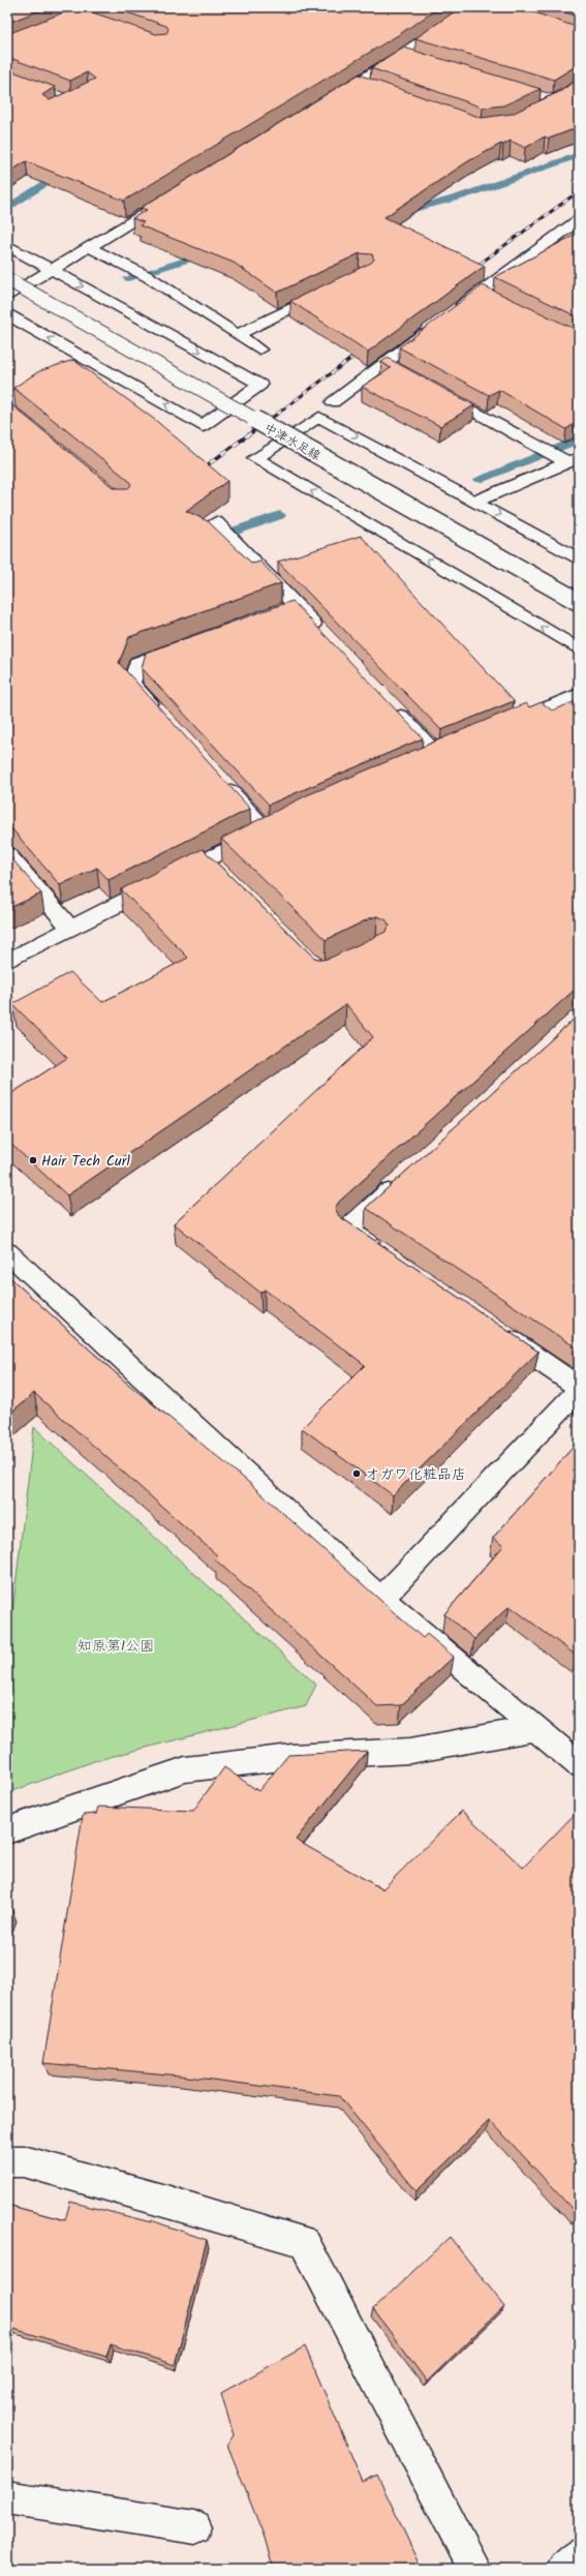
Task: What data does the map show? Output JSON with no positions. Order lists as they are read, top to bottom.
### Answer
{
  "streets": {
    "street": ["中津水足線"]
  },
  "parks": ["知原第1公園"],
  "places": ["Hair Tech Curl", "オガワ化粧品店"]
}
